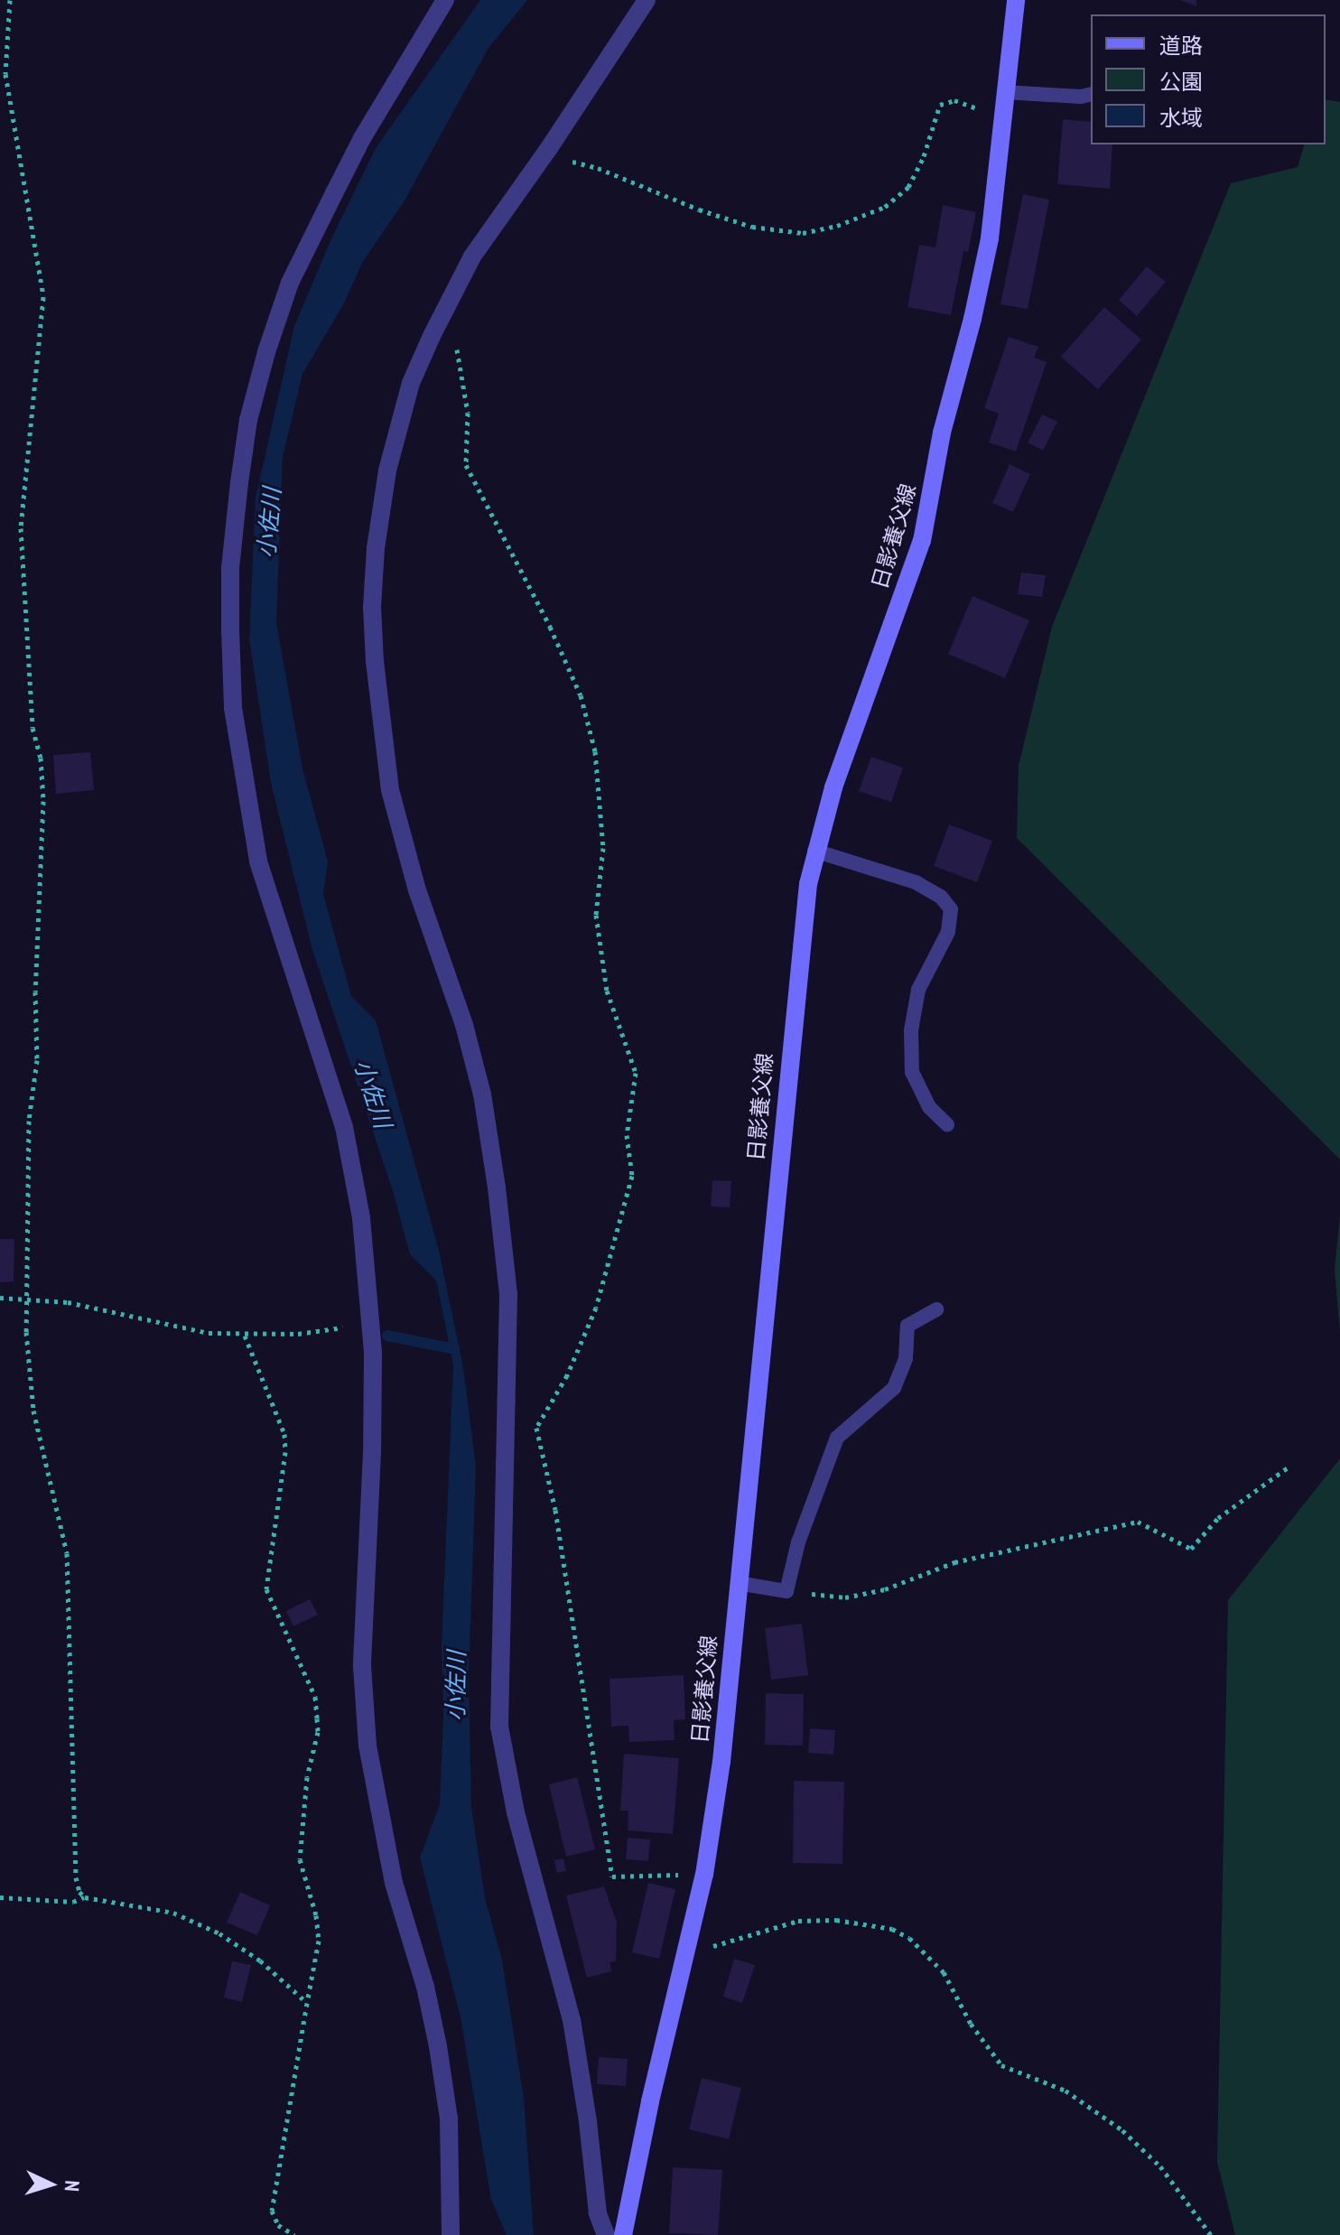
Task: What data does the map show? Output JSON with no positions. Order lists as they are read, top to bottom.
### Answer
{
  "streets": {
    "main road": ["日影養父線"]
  },
  "water": ["小佐川"],
  "legend": ["道路", "公園", "水域"],
  "north": "right"
}
